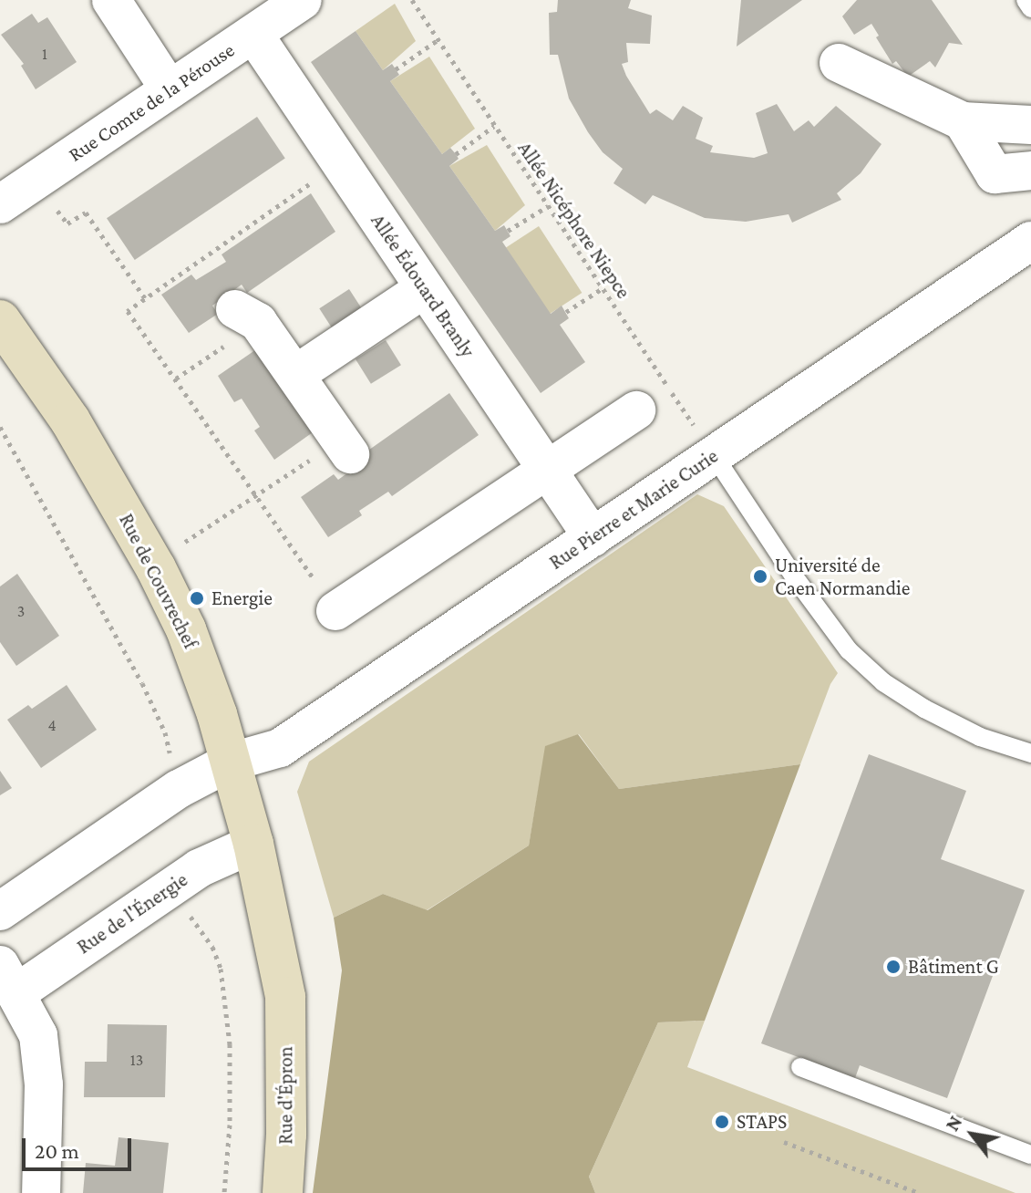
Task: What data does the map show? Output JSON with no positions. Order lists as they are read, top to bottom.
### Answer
{
  "streets": {
    "street": [
      "Rue Comte de la Pérouse",
      "Allée Édouard Branly",
      "Rue Pierre et Marie Curie",
      "Rue de Couvrechef",
      "Rue de l'Énergie",
      "Rue d'Épron"
    ],
    "path": ["Allée Nicéphore Niepce"]
  },
  "crossings": [
    ["Rue Comte de la Pérouse", "Allée Édouard Branly"],
    ["Allée Nicéphore Niepce", "Rue Pierre et Marie Curie"],
    ["Allée Édouard Branly", "Rue Pierre et Marie Curie"],
    ["Rue Pierre et Marie Curie", "Rue de Couvrechef"],
    ["Rue de Couvrechef", "Rue de l'Énergie"],
    ["Rue de Couvrechef", "Rue d'Épron"]
  ],
  "places": [
    "Université de Caen Normandie",
    "Energie",
    "Bâtiment G",
    "STAPS"
  ],
  "house_numbers": [
    "1",
    "3",
    "4",
    "13"
  ],
  "scale_bar": "20 m",
  "north": "top left"
}
